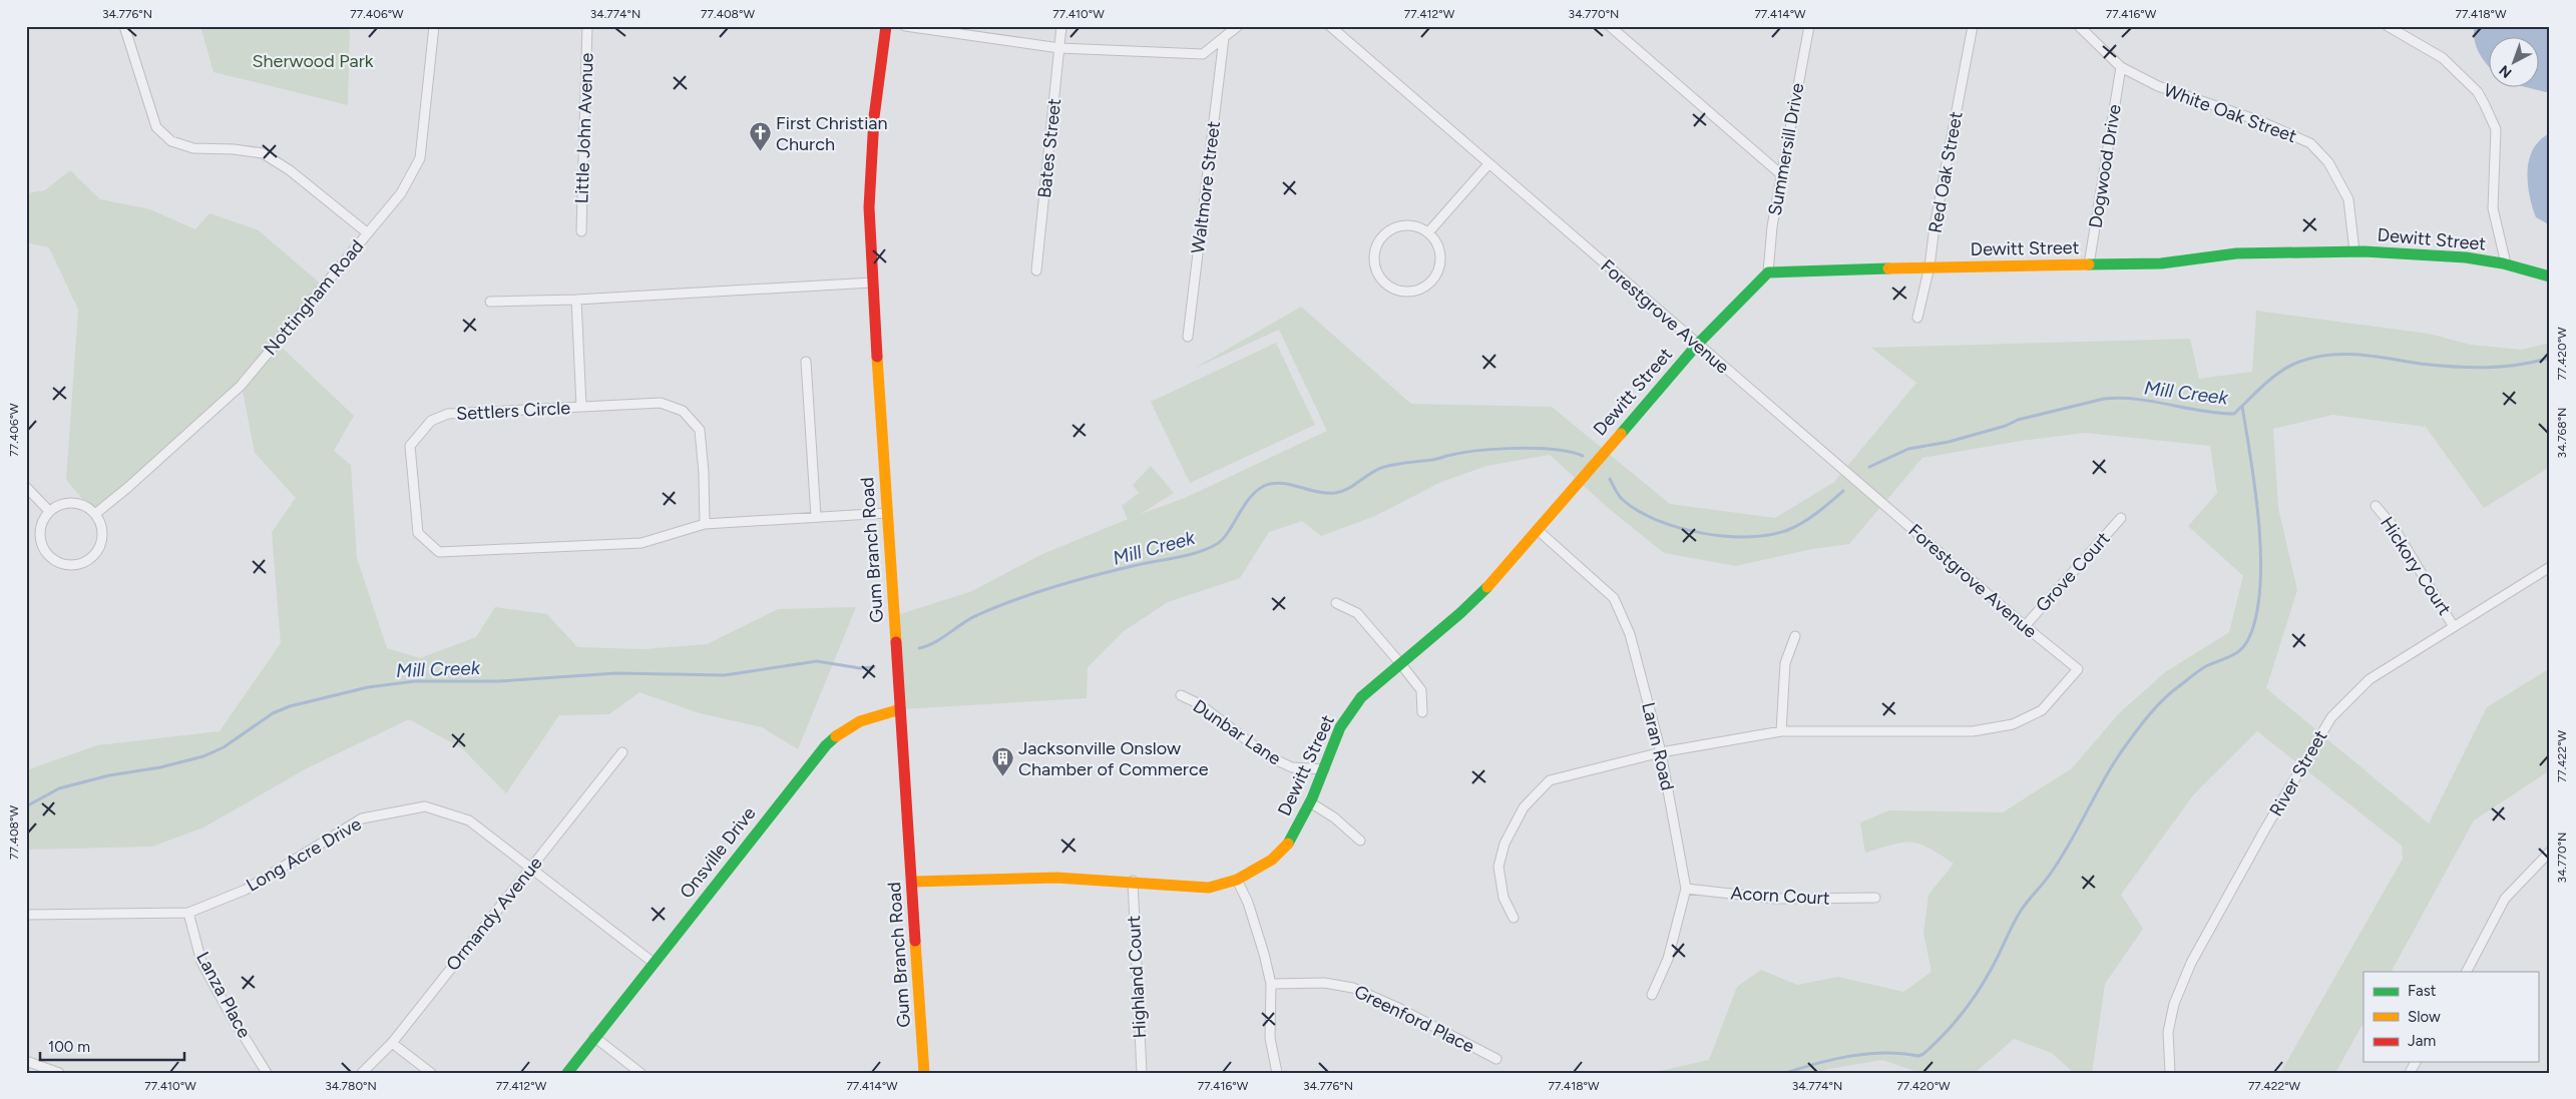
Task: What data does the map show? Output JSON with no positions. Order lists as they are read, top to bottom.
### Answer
{
  "streets": {
    "street": [
      "White Oak Street",
      "Little John Avenue",
      "Bates Street",
      "Summersill Drive",
      "Dogwood Drive",
      "Red Oak Street",
      "Waltmore Street",
      "Dewitt Street",
      "Nottingham Road",
      "Forestgrove Avenue",
      "Settlers Circle",
      "Gum Branch Road",
      "Hickory Court",
      "Grove Court",
      "Dunbar Lane",
      "Laran Road",
      "River Street",
      "Onsville Drive",
      "Long Acre Drive",
      "Acorn Court",
      "Ormandy Avenue",
      "Highland Court",
      "Lanza Place",
      "Greenford Place"
    ]
  },
  "crossings": [
    ["White Oak Street", "Dogwood Drive"],
    ["White Oak Street", "Dewitt Street"],
    ["Summersill Drive", "Dewitt Street"],
    ["Dogwood Drive", "Dewitt Street"],
    ["Red Oak Street", "Dewitt Street"],
    ["Dewitt Street", "Forestgrove Avenue"],
    ["Dewitt Street", "Gum Branch Road"],
    ["Dewitt Street", "Dunbar Lane"],
    ["Dewitt Street", "Laran Road"],
    ["Dewitt Street", "Highland Court"],
    ["Forestgrove Avenue", "Grove Court"],
    ["Forestgrove Avenue", "Laran Road"],
    ["Settlers Circle", "Gum Branch Road"],
    ["Gum Branch Road", "Onsville Drive"],
    ["Hickory Court", "River Street"],
    ["Laran Road", "Acorn Court"],
    ["Onsville Drive", "Long Acre Drive"],
    ["Long Acre Drive", "Ormandy Avenue"],
    ["Long Acre Drive", "Lanza Place"]
  ],
  "water": ["Mill Creek"],
  "parks": ["Sherwood Park"],
  "places": {
    "church": ["First Christian Church"],
    "building": ["Jacksonville Onslow Chamber of Commerce"]
  },
  "legend": ["Fast", "Slow", "Jam"],
  "scale_bar": "100 m",
  "north": "bottom left",
  "coordinates": [
    "34.776°N",
    "77.406°W",
    "34.774°N",
    "77.408°W",
    "77.410°W",
    "77.412°W",
    "34.770°N",
    "77.414°W",
    "77.416°W",
    "77.418°W",
    "77.420°W",
    "34.768°N",
    "77.422°W",
    "34.780°N"
  ]
}
